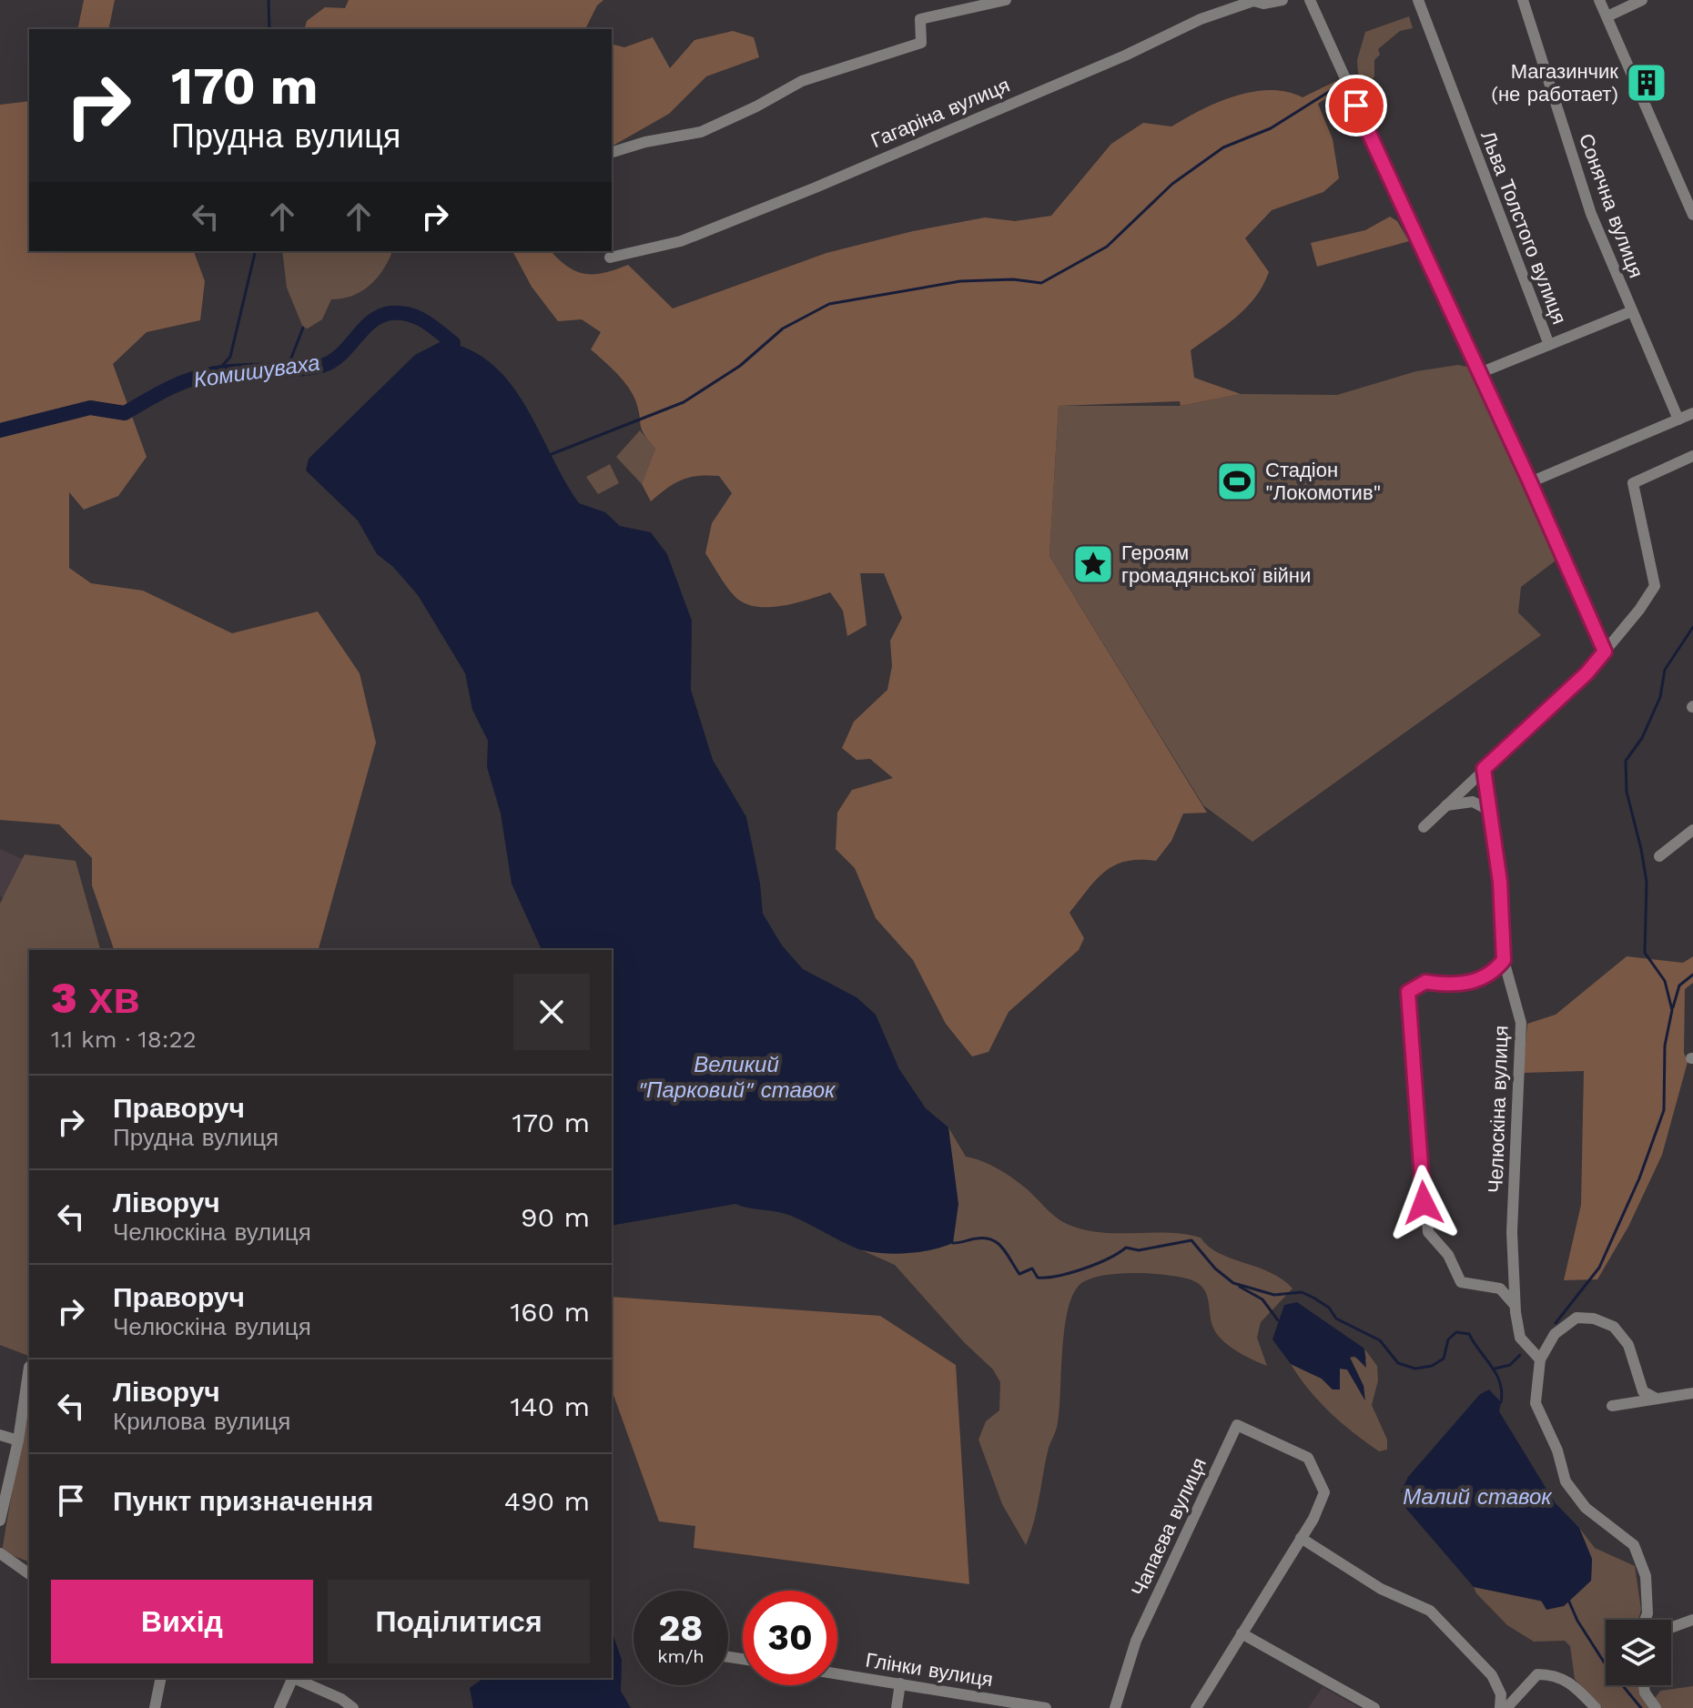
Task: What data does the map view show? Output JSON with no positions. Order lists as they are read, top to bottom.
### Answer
{
  "streets": {
    "street": [
      "Гагаріна вулиця",
      "Сонячна вулиця",
      "Льва Толстого вулиця",
      "Челюскіна вулиця",
      "Чапаєва вулиця",
      "Глінки вулиця"
    ]
  },
  "water": ["Комишуваха", "Великий \"Парковий\" ставок", "Малий ставок"],
  "places": {
    "building": ["Магазинчик (не работает)"],
    "sports": ["Стадіон \"Локомотив\""],
    "place": ["Героям громадянської війни"]
  },
  "page": {
    "turn": ["170 m", "Прудна вулиця"],
    "heading": ["3 хв", "1.1 km · 18:22"],
    "list": [
      {
        "name": "Праворуч",
        "note": "Прудна вулиця",
        "value": "170 m"
      },
      {
        "name": "Ліворуч",
        "note": "Челюскіна вулиця",
        "value": "90 m"
      },
      {
        "name": "Праворуч",
        "note": "Челюскіна вулиця",
        "value": "160 m"
      },
      {
        "name": "Ліворуч",
        "note": "Крилова вулиця",
        "value": "140 m"
      },
      {
        "name": "Пункт призначення",
        "value": "490 m"
      }
    ],
    "buttons": ["Вихід", "Поділитися"],
    "speed": "28 km/h",
    "limit": "30"
  }
}
